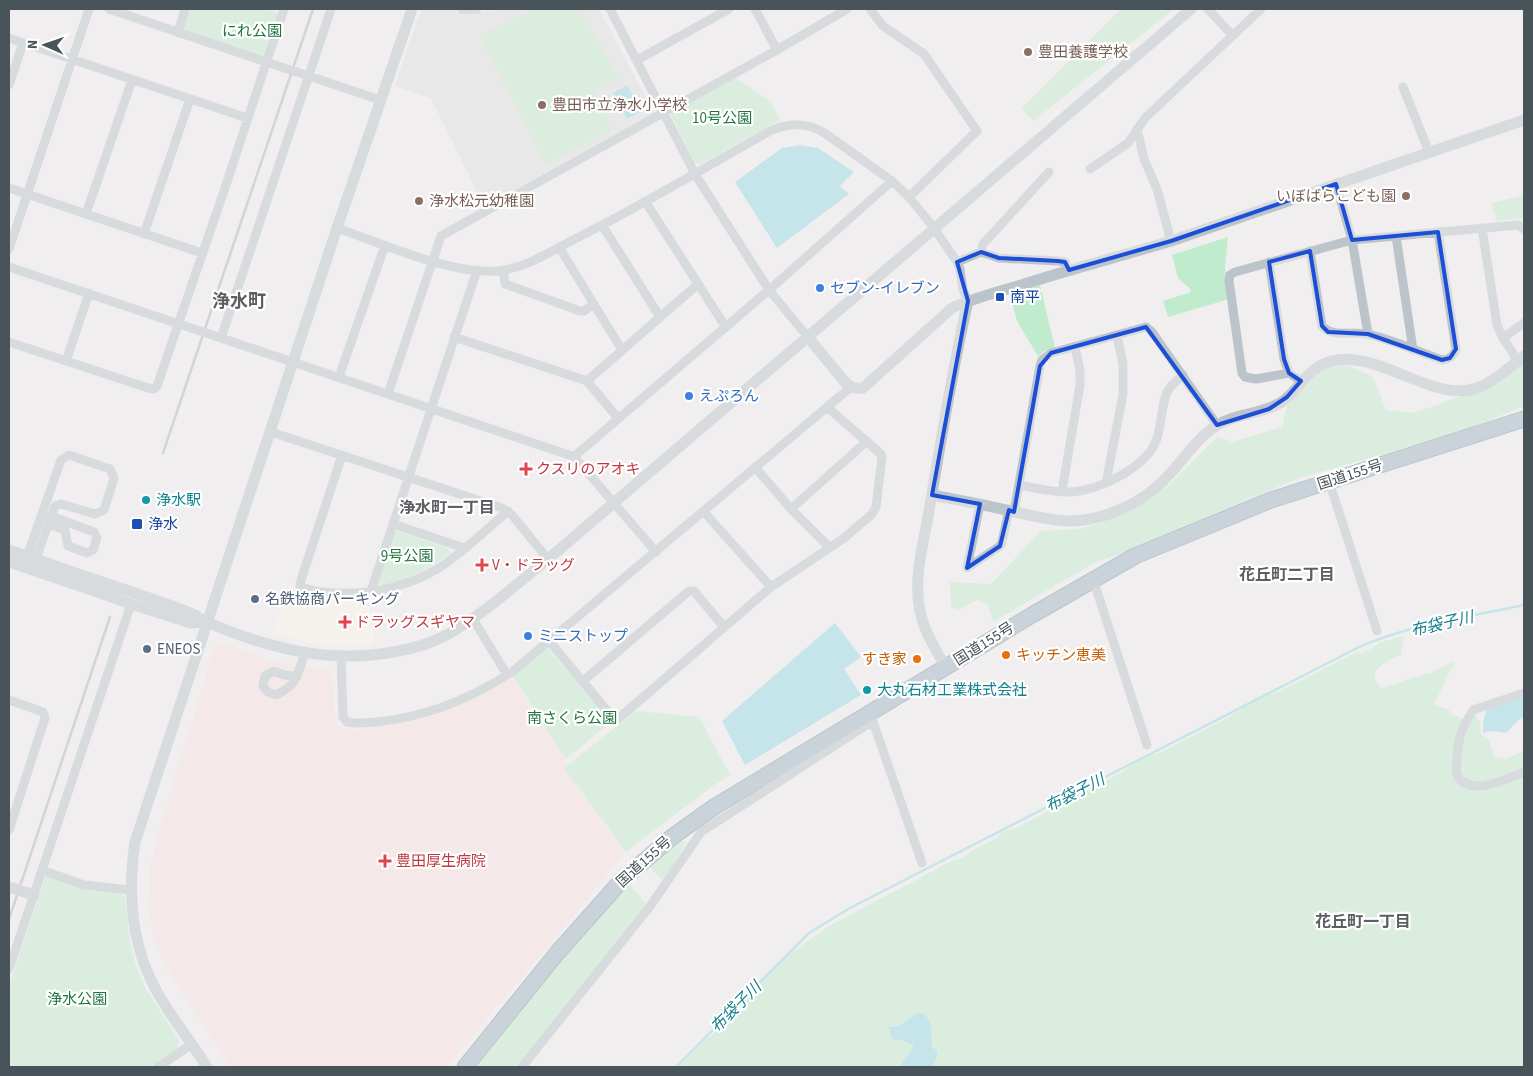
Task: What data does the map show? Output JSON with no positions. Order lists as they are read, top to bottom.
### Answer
{
  "streets": {
    "highway": ["国道155号"]
  },
  "districts": [
    "浄水町",
    "浄水町一丁目",
    "花丘町二丁目",
    "花丘町一丁目"
  ],
  "water": ["布袋子川"],
  "parks": [
    "にれ公園",
    "10号公園",
    "9号公園",
    "南さくら公園",
    "浄水公園"
  ],
  "places": {
    "other": [
      "豊田養護学校",
      "豊田市立浄水小学校",
      "いぼばらこども園",
      "浄水松元幼稚園",
      "セブン-イレブン",
      "えぷろん",
      "浄水駅",
      "名鉄協商パーキング",
      "ミニストップ",
      "ENEOS",
      "キッチン恵美",
      "すき家",
      "大丸石材工業株式会社"
    ],
    "transit": ["南平", "浄水"],
    "health": [
      "クスリのアオキ",
      "V・ドラッグ",
      "ドラッグスギヤマ",
      "豊田厚生病院"
    ]
  },
  "north": "left"
}
